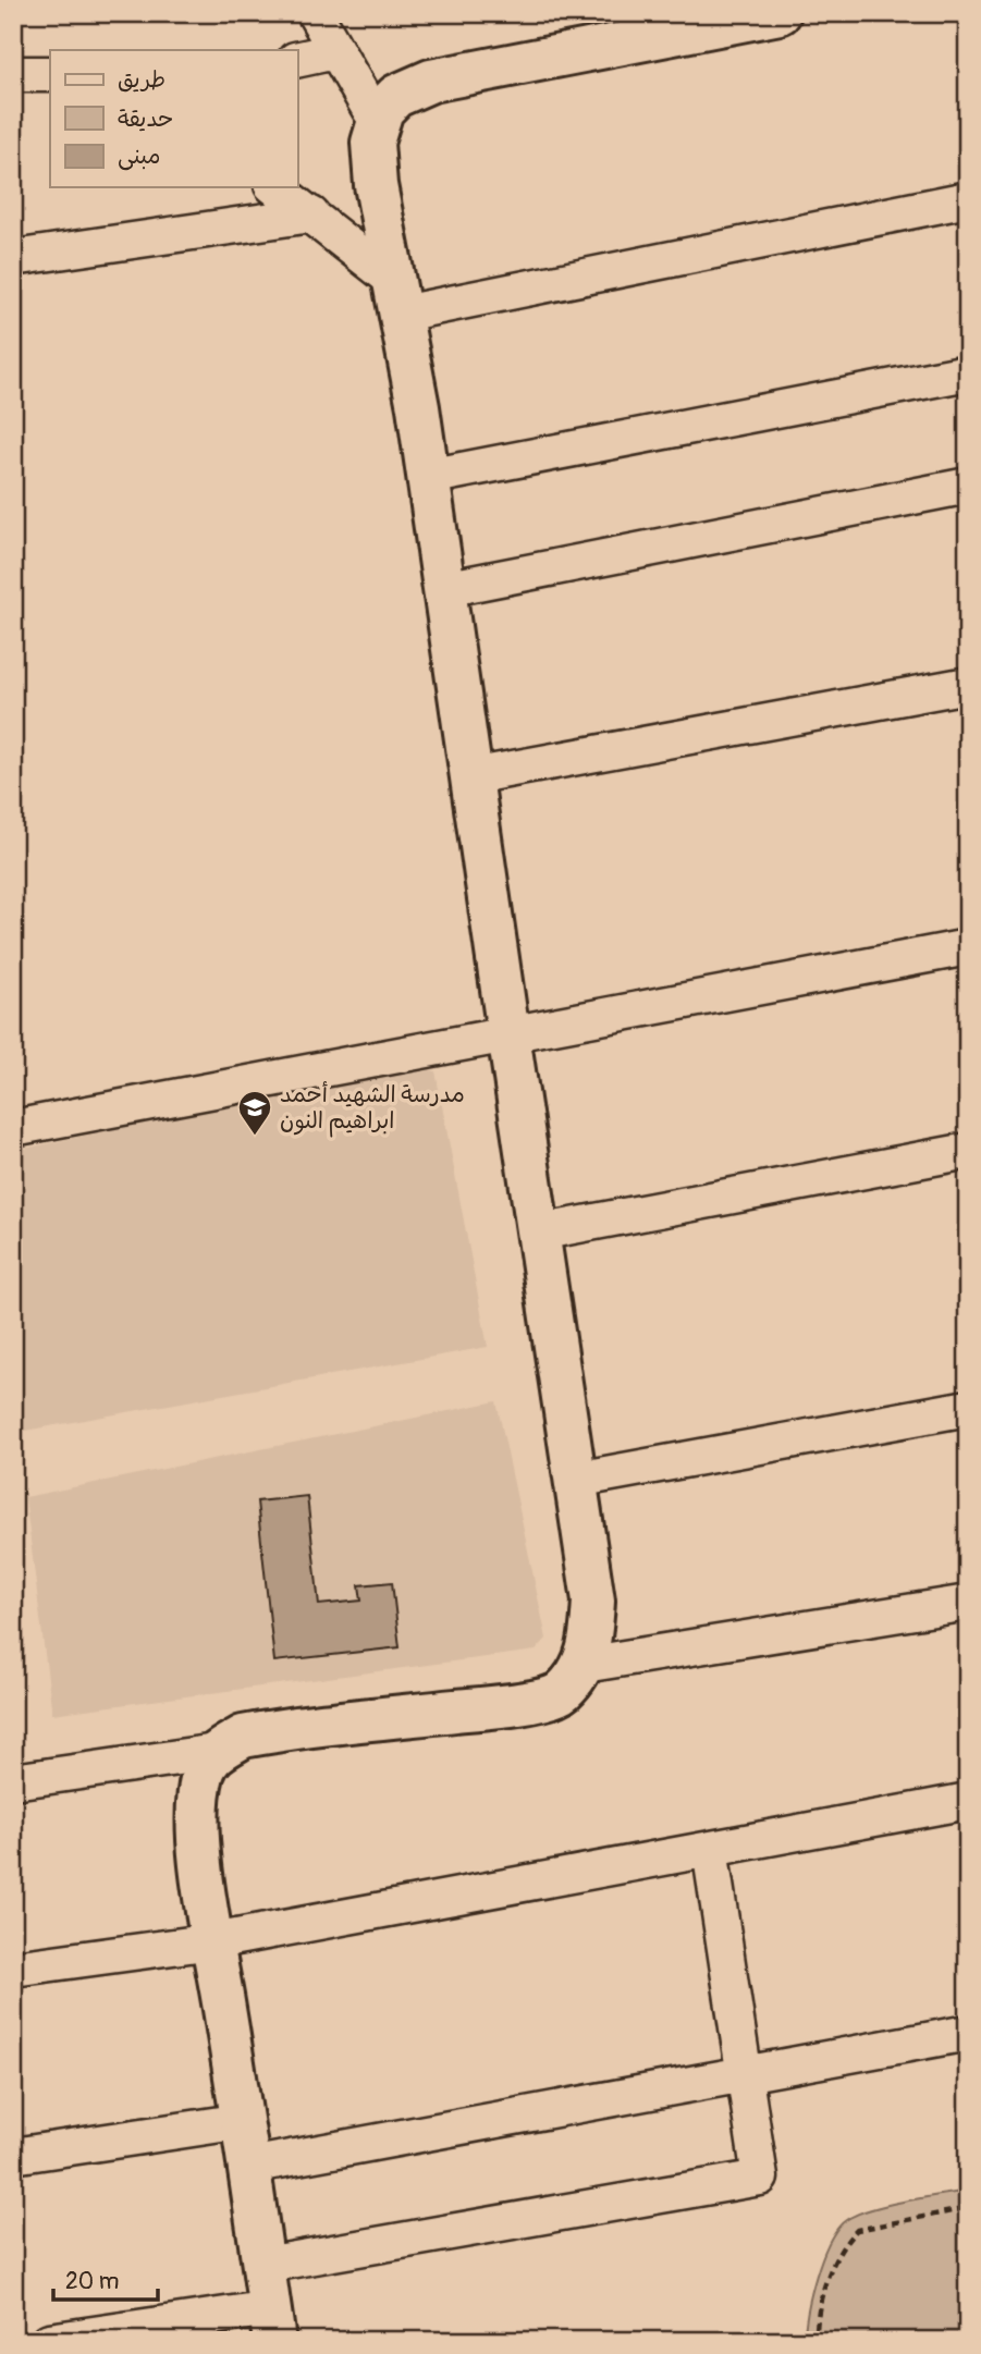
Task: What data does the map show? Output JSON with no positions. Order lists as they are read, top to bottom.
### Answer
{
  "places": {
    "school or university": ["مدرسة الشهيد أحمد ابراهيم النون"]
  },
  "legend": ["طريق", "حديقة", "مبنى"],
  "scale_bar": "20 m"
}
